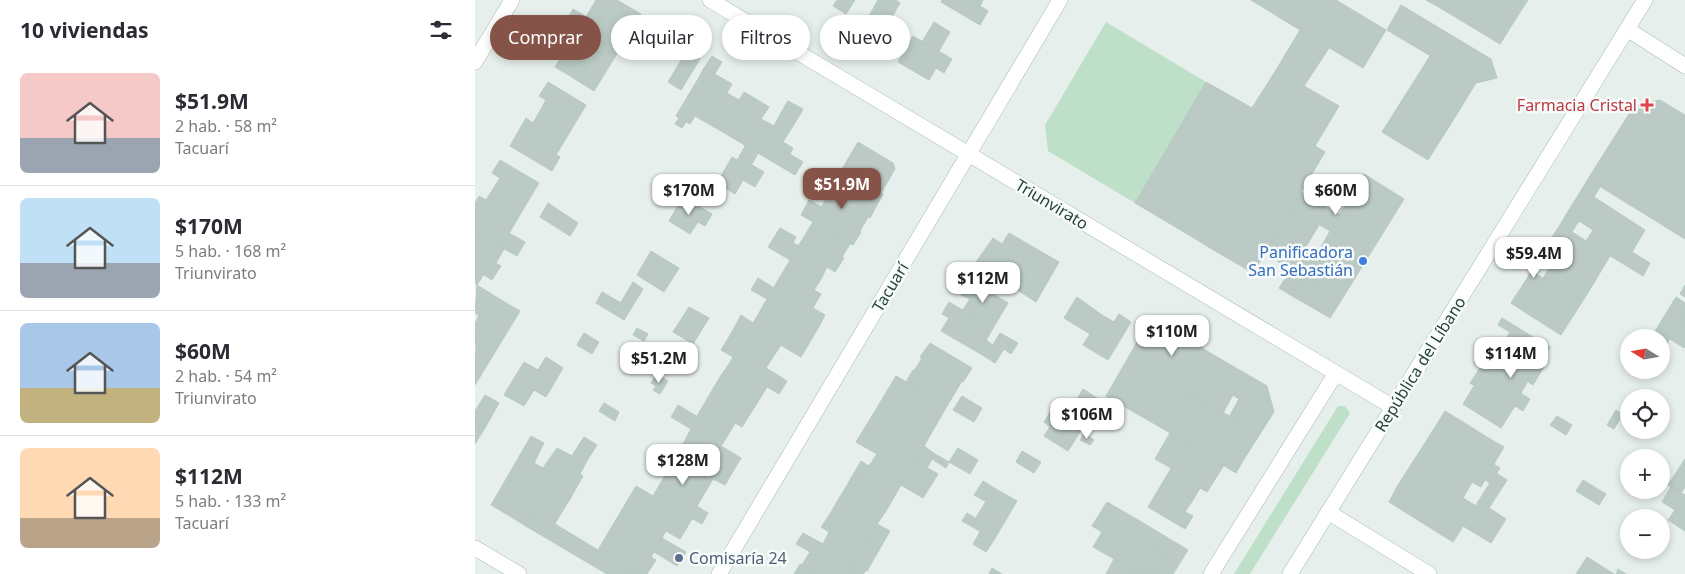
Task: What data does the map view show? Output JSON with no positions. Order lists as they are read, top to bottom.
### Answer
{
  "streets": {
    "street": ["Triunvirato", "Tacuarí", "República del Líbano"]
  },
  "crossings": [
    ["Triunvirato", "Tacuarí"],
    ["Triunvirato", "República del Líbano"]
  ],
  "places": {
    "health": ["Farmacia Cristal"],
    "other": ["Panificadora San Sebastián", "Comisaría 24"]
  },
  "north": "left",
  "page": {
    "heading": "10 viviendas",
    "chip": [
      "Comprar",
      "Alquilar",
      "Filtros",
      "Nuevo"
    ],
    "list": [
      {
        "name": "$51.9M",
        "note": "2 hab. · 58 m² · Tacuarí"
      },
      {
        "name": "$170M",
        "note": "5 hab. · 168 m² · Triunvirato"
      },
      {
        "name": "$60M",
        "note": "2 hab. · 54 m² · Triunvirato"
      },
      {
        "name": "$112M",
        "note": "5 hab. · 133 m² · Tacuarí"
      }
    ],
    "price": [
      "$51.9M",
      "$170M",
      "$60M",
      "$59.4M",
      "$112M",
      "$110M",
      "$114M",
      "$51.2M",
      "$106M",
      "$128M"
    ],
    "map_buttons": ["+", "−"]
  }
}
